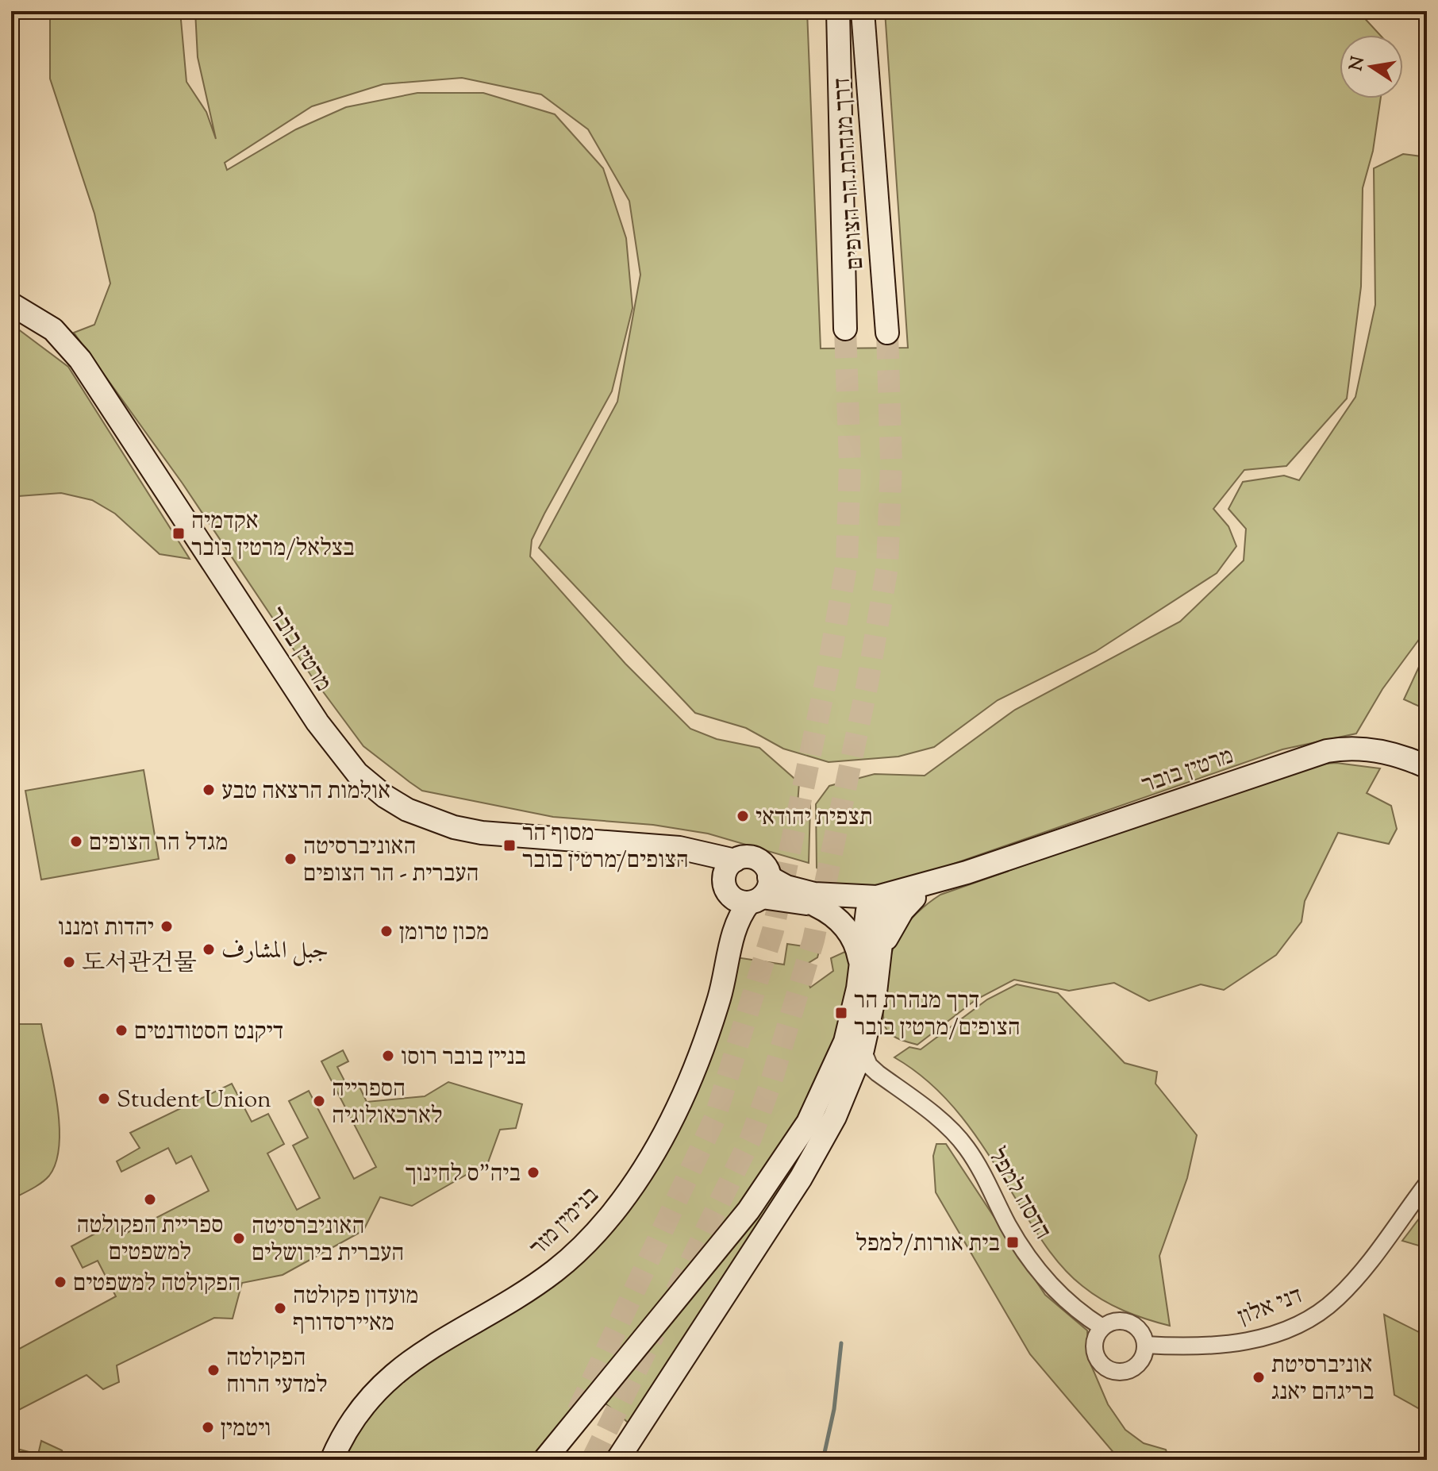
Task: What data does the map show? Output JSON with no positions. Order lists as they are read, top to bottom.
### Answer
{
  "streets": {
    "street": [
      "דרך מנהרת הר הצופים",
      "מרטין בובר",
      "הדסה למפל",
      "בנימין מזר",
      "דני אלון"
    ]
  },
  "crossings": [
    ["מרטין בובר", "בנימין מזר"],
    ["הדסה למפל", "דני אלון"]
  ],
  "places": {
    "transit": [
      "אקדמיה בצלאל/מרטין בובר",
      "מסוף הר הצופים/מרטין בובר",
      "דרך מנהרת הר הצופים/מרטין בובר",
      "בית אורות/למפל"
    ],
    "other": [
      "אולמות הרצאה טבע",
      "תצפית יהודאי",
      "מגדל הר הצופים",
      "האוניברסיטה העברית - הר הצופים",
      "יהדות זמננו",
      "מכון טרומן",
      "جبل المشارف",
      "도서관건물",
      "דיקנט הסטודנטים",
      "בניין בובר רוסו",
      "Student Union",
      "הספרייה לארכאולוגיה",
      "ביה\"ס לחינוך",
      "ספריית הפקולטה למשפטים",
      "האוניברסיטה העברית בירושלים",
      "הפקולטה למשפטים",
      "מועדון פקולטה מאיירסדורף",
      "הפקולטה למדעי הרוח",
      "אוניברסיטת בריגהם יאנג",
      "ויטמין"
    ]
  },
  "north": "left"
}
